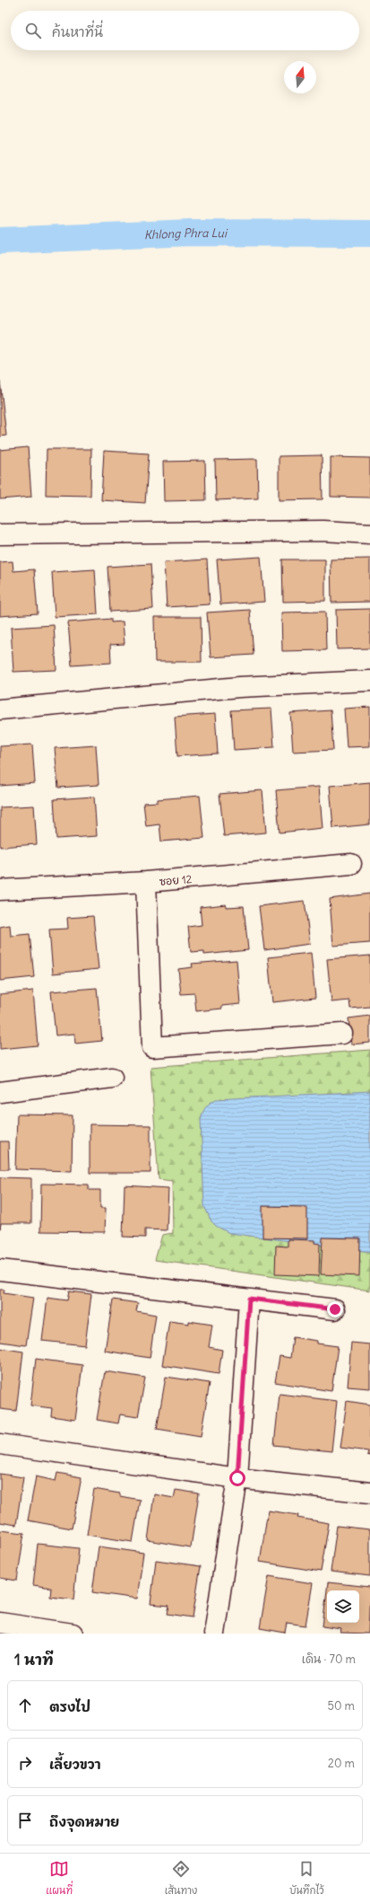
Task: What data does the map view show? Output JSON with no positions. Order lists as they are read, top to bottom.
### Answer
{
  "streets": {
    "street": ["ซอย 12"]
  },
  "water": ["Khlong Phra Lui"],
  "north": "top",
  "page": {
    "search": "ค้นหาที่นี่",
    "heading": ["1 นาที", "เดิน · 70 m"],
    "list": [
      ["ตรงไป", "50 m"],
      ["เลี้ยวขวา", "20 m"],
      "ถึงจุดหมาย"
    ],
    "nav": ["แผนที่", "เส้นทาง", "บันทึกไว้"]
  }
}
